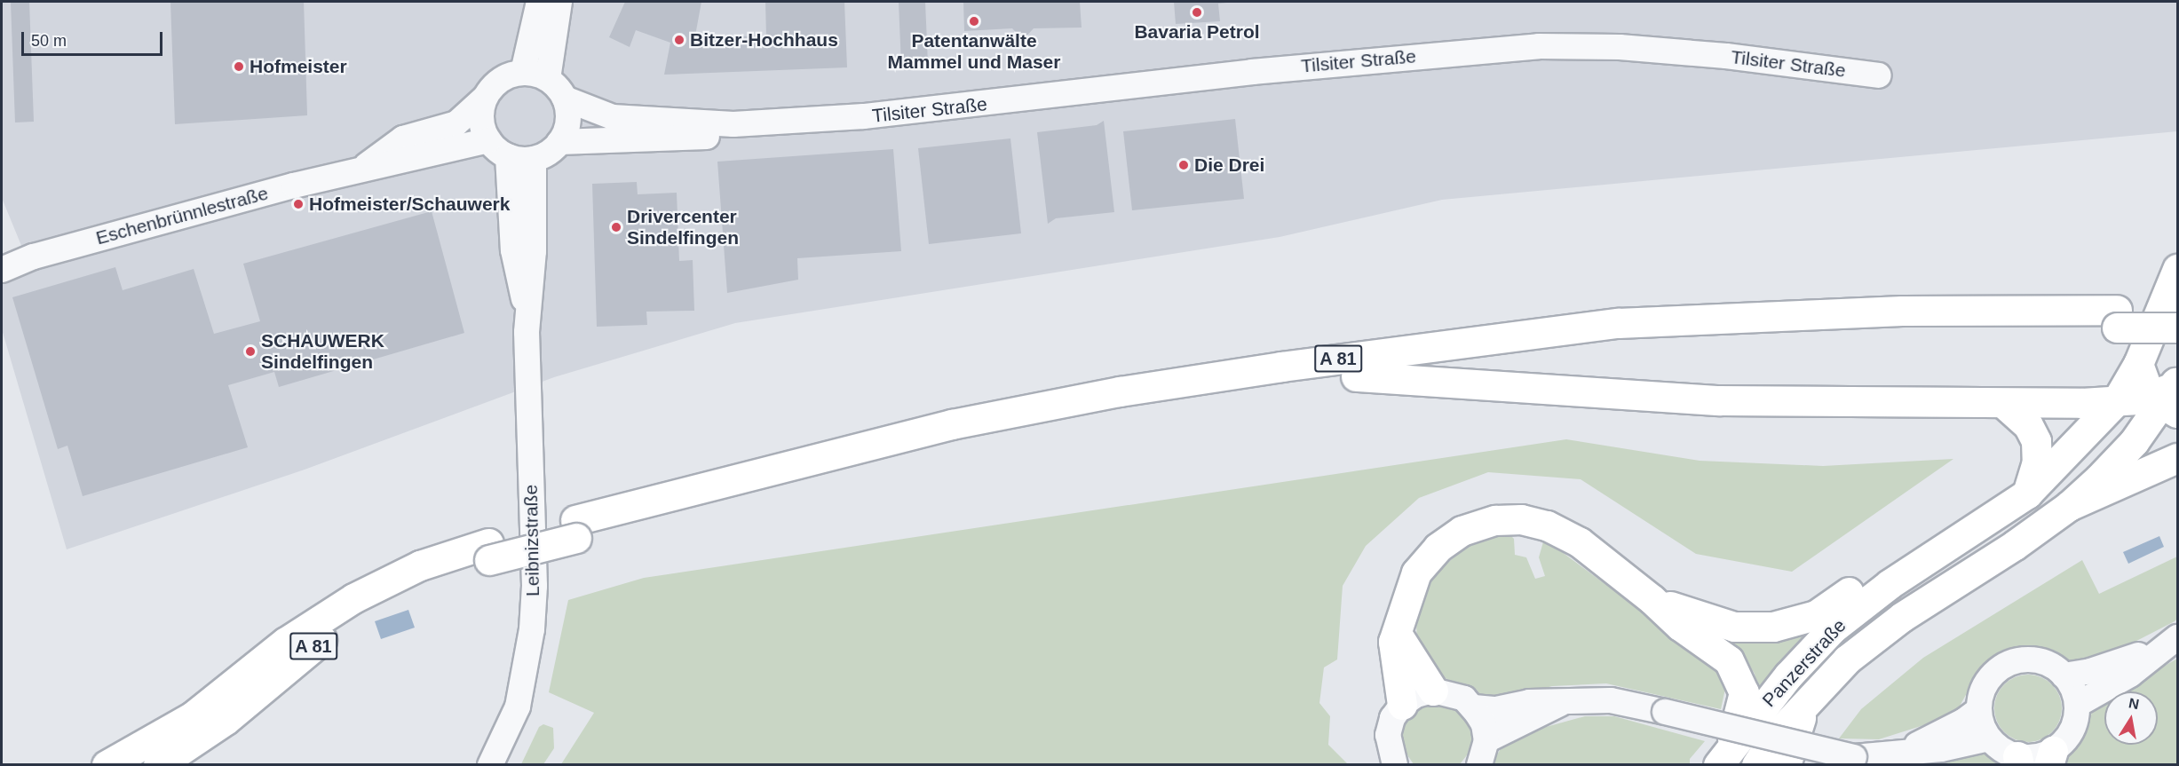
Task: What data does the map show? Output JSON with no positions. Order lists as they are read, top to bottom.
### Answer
{
  "streets": {
    "main road": ["A 81", "Panzerstraße"],
    "street": ["Tilsiter Straße", "Eschenbrünnlestraße", "Leibnizstraße"]
  },
  "crossings": [
    ["Tilsiter Straße", "Eschenbrünnlestraße"],
    ["Tilsiter Straße", "Leibnizstraße"],
    ["Eschenbrünnlestraße", "Leibnizstraße"]
  ],
  "places": [
    "Bavaria Petrol",
    "Patentanwälte Mammel und Maser",
    "Bitzer-Hochhaus",
    "Hofmeister",
    "Die Drei",
    "Hofmeister/Schauwerk",
    "Drivercenter Sindelfingen",
    "SCHAUWERK Sindelfingen"
  ],
  "scale_bar": "50 m",
  "north": "top"
}
